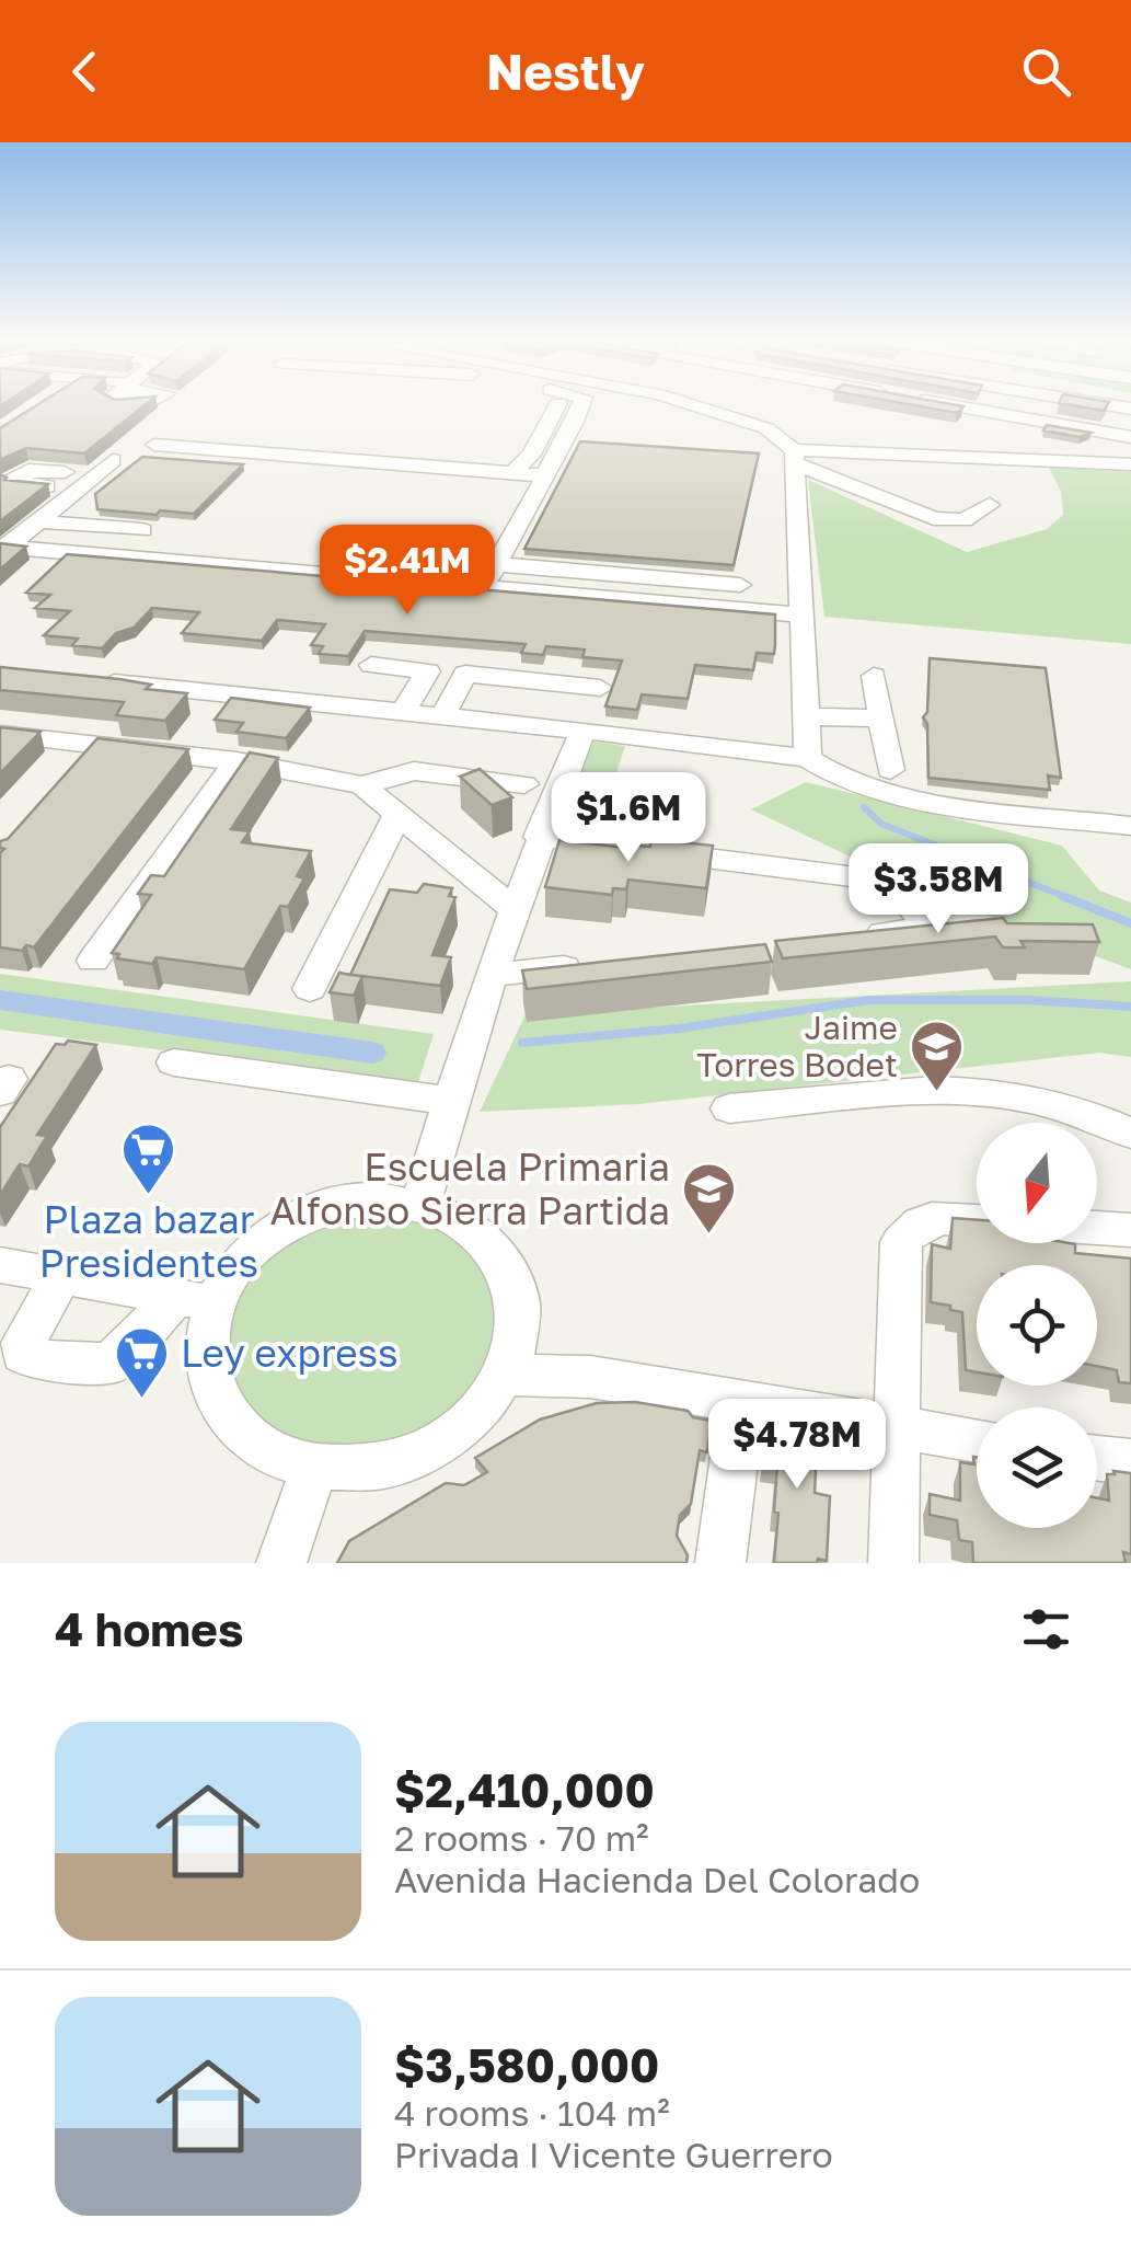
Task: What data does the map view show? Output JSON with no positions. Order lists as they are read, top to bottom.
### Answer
{
  "places": {
    "school or university": ["Jaime Torres Bodet", "Escuela Primaria Alfonso Sierra Partida"],
    "supermarket": ["Plaza bazar Presidentes", "Ley express"]
  },
  "north": "bottom",
  "page": {
    "header": "Nestly",
    "price": [
      "$2.41M",
      "$1.6M",
      "$3.58M",
      "$4.78M"
    ],
    "heading": "4 homes",
    "list": [
      {
        "name": "$2,410,000",
        "note": "2 rooms · 70 m² · Avenida Hacienda Del Colorado"
      },
      {
        "name": "$3,580,000",
        "note": "4 rooms · 104 m² · Privada I Vicente Guerrero"
      }
    ]
  }
}
